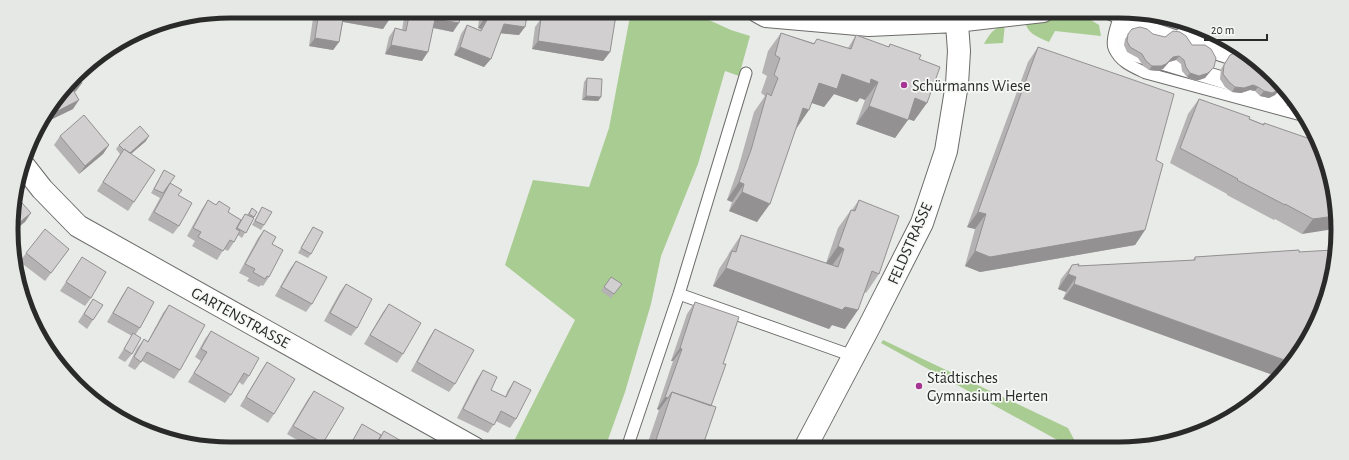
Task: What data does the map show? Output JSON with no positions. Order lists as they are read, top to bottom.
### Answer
{
  "streets": {
    "main road": ["FELDSTRASSE", "GARTENSTRASSE"]
  },
  "places": ["Schürmanns Wiese", "Städtisches Gymnasium Herten"],
  "scale_bar": "20 m"
}
